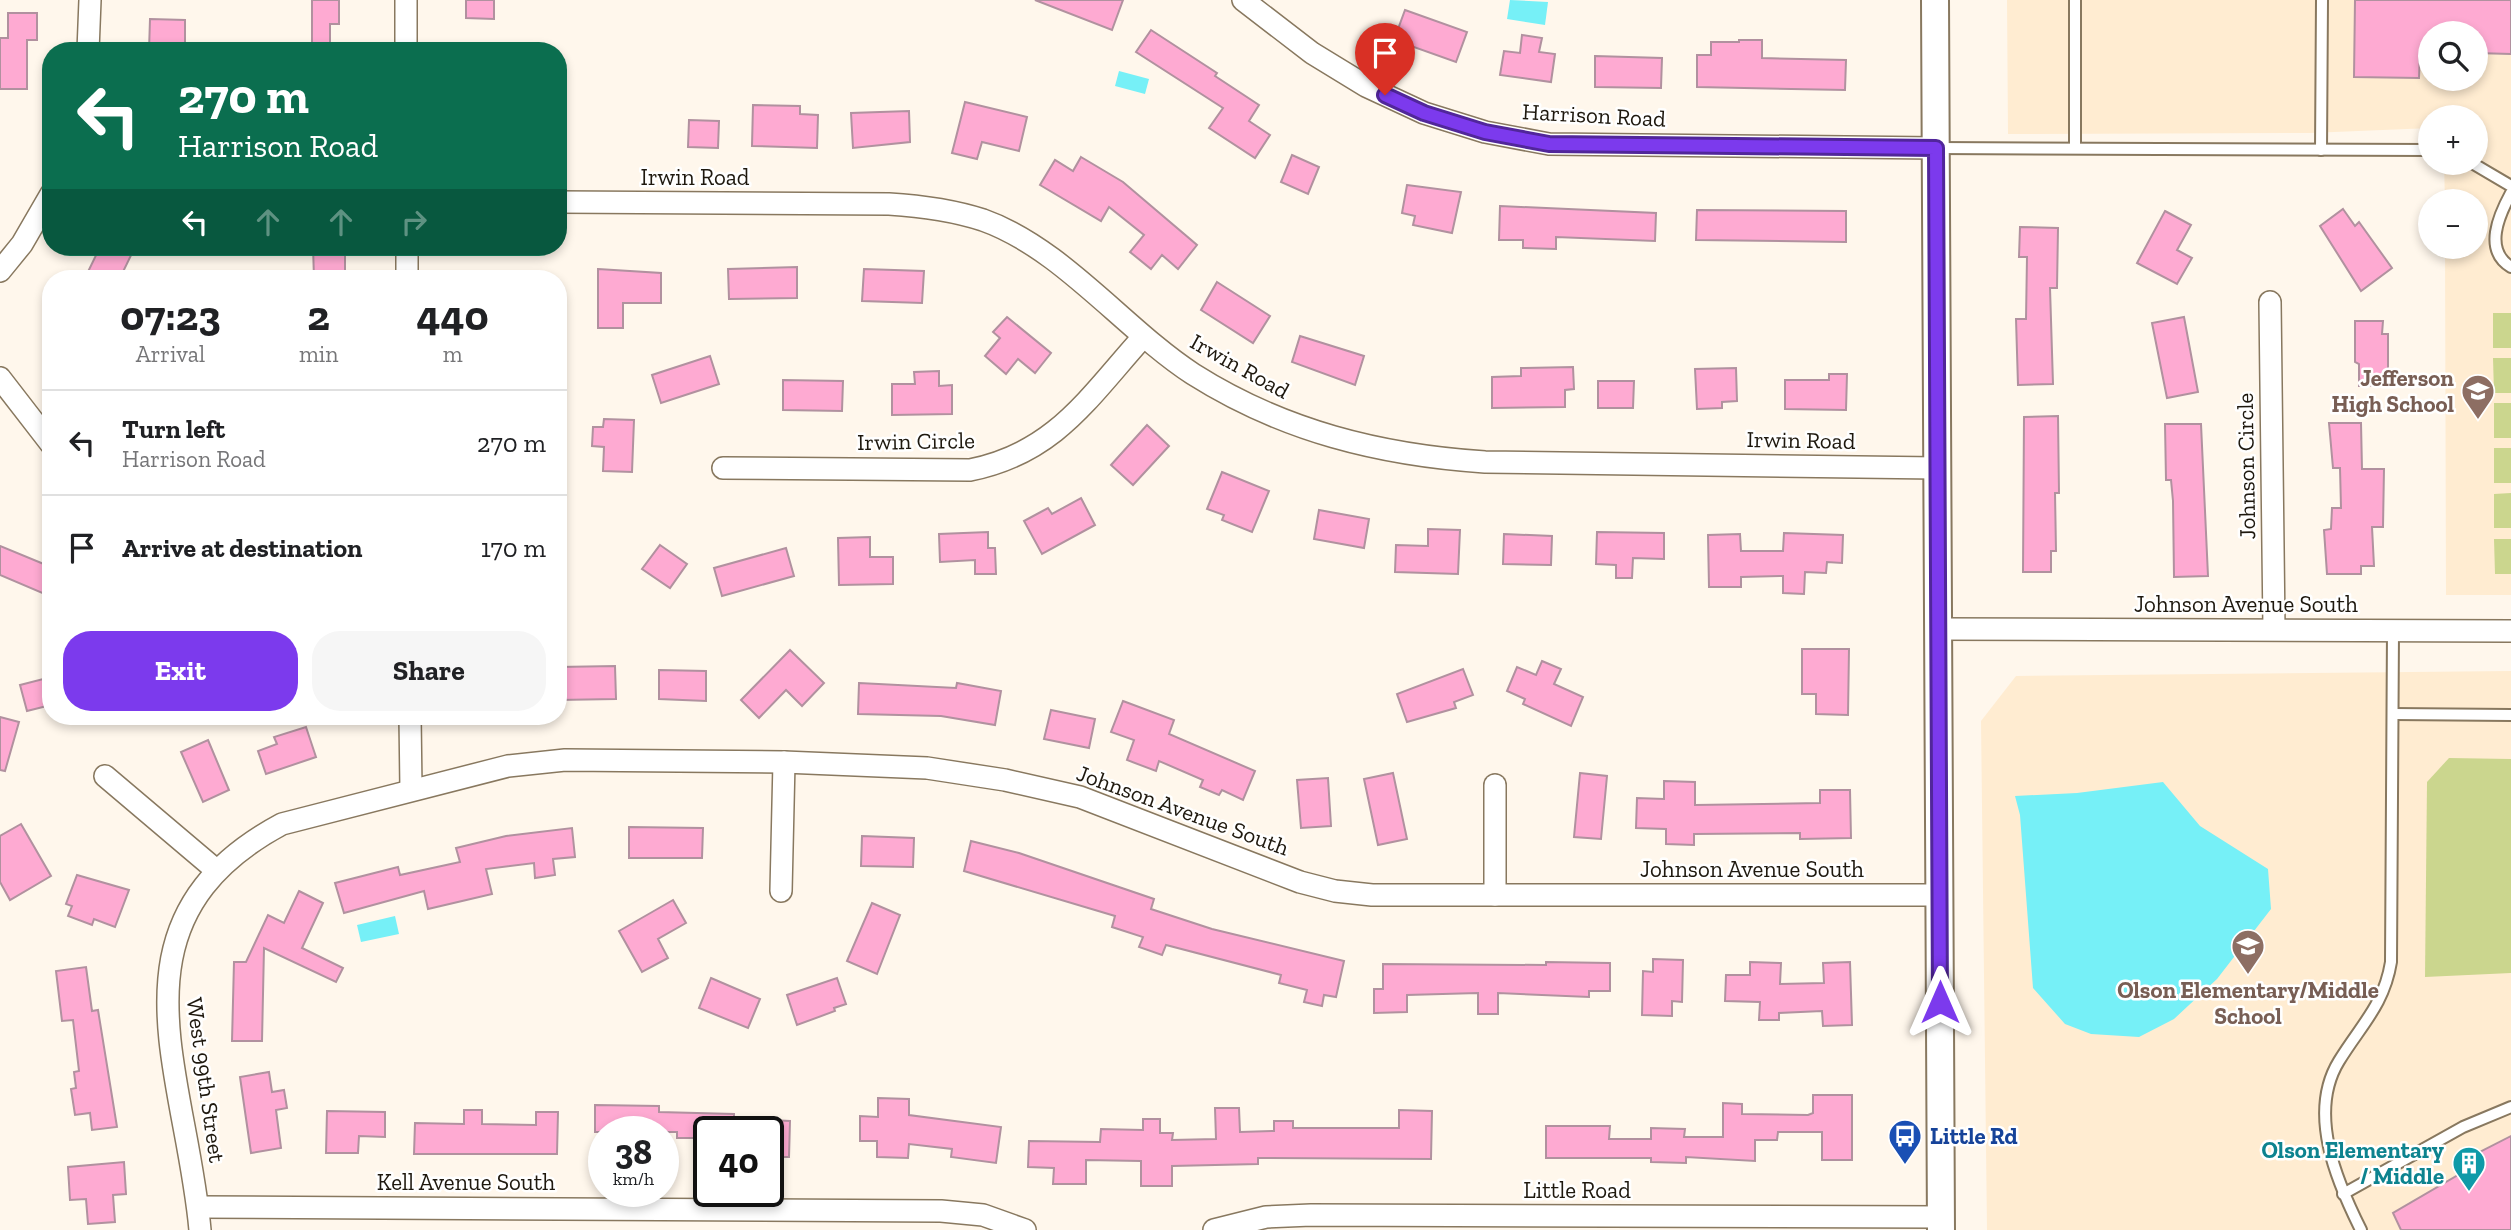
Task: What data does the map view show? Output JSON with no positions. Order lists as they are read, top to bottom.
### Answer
{
  "streets": {
    "street": [
      "Harrison Road",
      "Irwin Road",
      "Irwin Circle",
      "Johnson Circle",
      "Johnson Avenue South",
      "West 99th Street",
      "Kell Avenue South",
      "Little Road"
    ]
  },
  "crossings": [
    ["Irwin Road", "Irwin Circle"],
    ["Johnson Circle", "Johnson Avenue South"],
    ["Johnson Avenue South", "West 99th Street"],
    ["West 99th Street", "Kell Avenue South"]
  ],
  "places": {
    "school or university": ["Jefferson High School", "Olson Elementary/Middle School"],
    "bus stop": ["Little Rd"],
    "building": ["Olson Elementary / Middle"]
  },
  "page": {
    "map_buttons": ["+", "−"],
    "turn": ["270 m", "Harrison Road"],
    "eta": [
      "07:23",
      "Arrival",
      "2",
      "min",
      "440",
      "m"
    ],
    "list": [
      {
        "name": "Turn left",
        "note": "Harrison Road",
        "value": "270 m"
      },
      {
        "name": "Arrive at destination",
        "value": "170 m"
      }
    ],
    "buttons": ["Exit", "Share"],
    "speed": "38 km/h",
    "limit": "40"
  }
}
